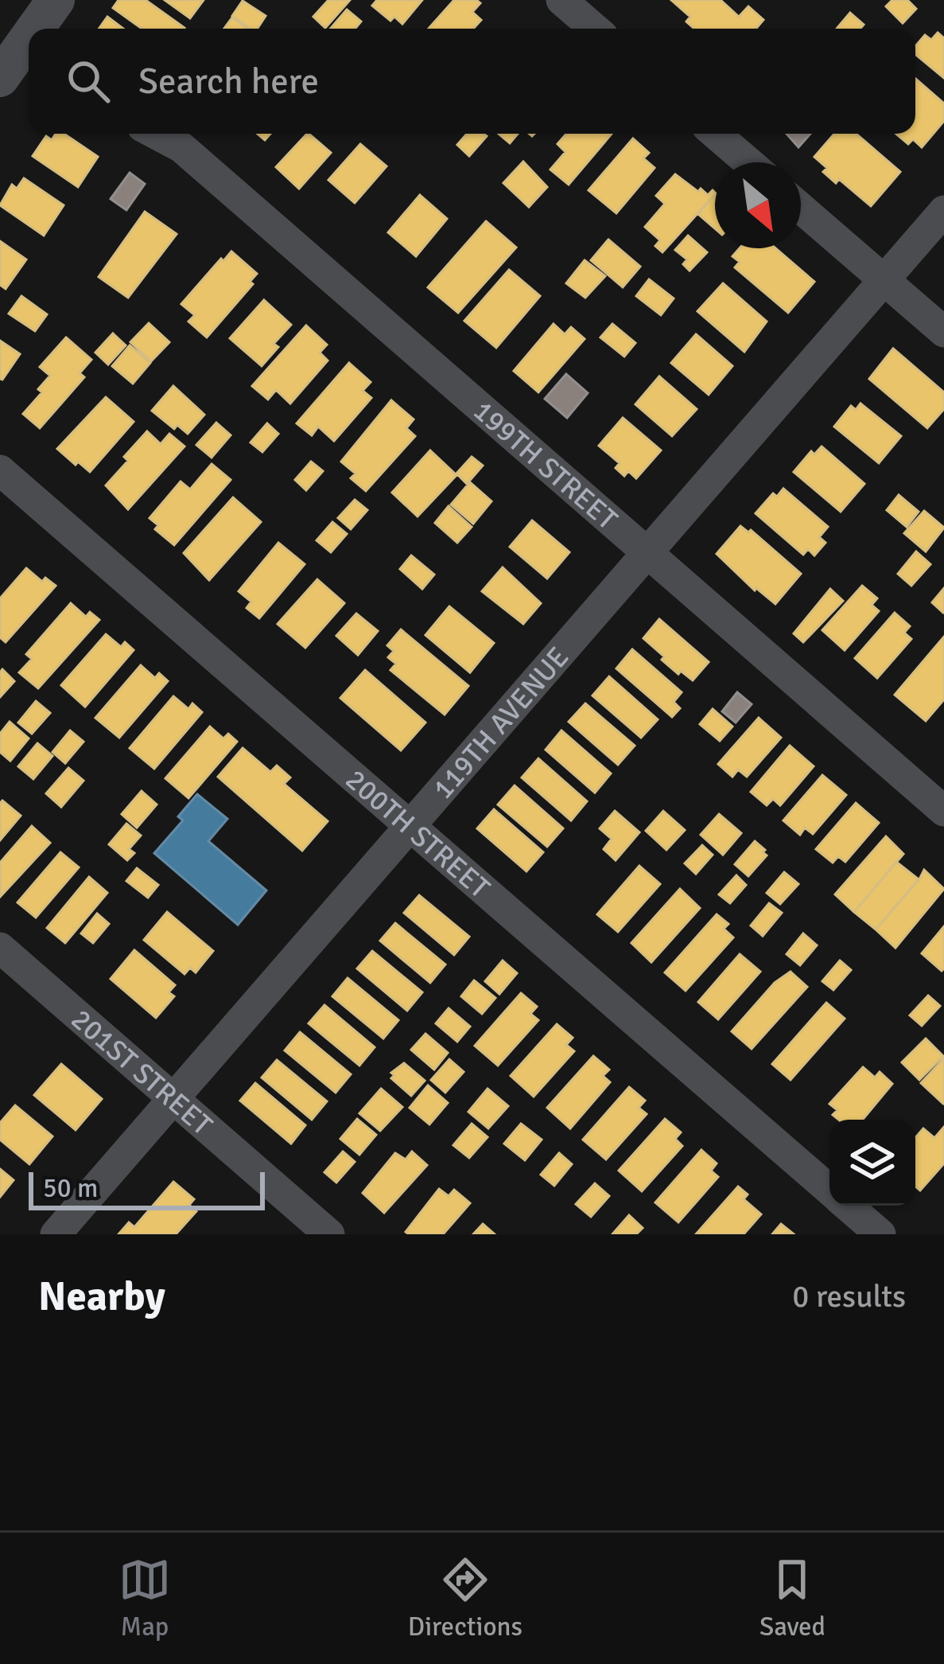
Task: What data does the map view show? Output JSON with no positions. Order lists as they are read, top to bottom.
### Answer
{
  "streets": {
    "street": [
      "199TH STREET",
      "119TH AVENUE",
      "200TH STREET",
      "201ST STREET"
    ]
  },
  "crossings": [
    ["199TH STREET", "119TH AVENUE"],
    ["119TH AVENUE", "200TH STREET"],
    ["119TH AVENUE", "201ST STREET"]
  ],
  "scale_bar": "50 m",
  "north": "bottom right",
  "page": {
    "search": "Search here",
    "scale": "50 m",
    "heading": ["Nearby", "0 results"],
    "nav": ["Map", "Directions", "Saved"]
  }
}
